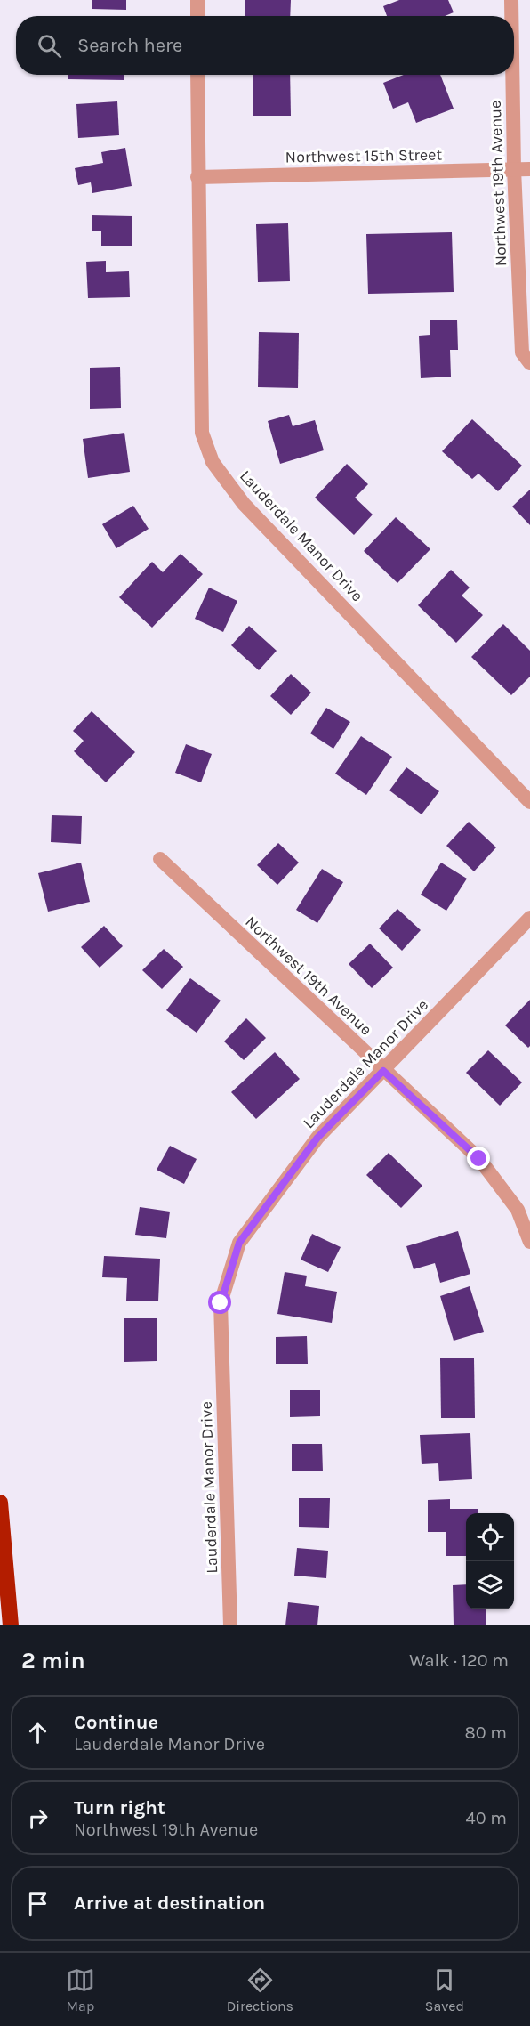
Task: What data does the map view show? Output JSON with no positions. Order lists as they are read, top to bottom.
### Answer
{
  "streets": {
    "street": ["Northwest 15th Street", "Northwest 19th Avenue", "Lauderdale Manor Drive"]
  },
  "crossings": [
    ["Northwest 15th Street", "Northwest 19th Avenue"],
    ["Northwest 15th Street", "Lauderdale Manor Drive"],
    ["Northwest 19th Avenue", "Lauderdale Manor Drive"]
  ],
  "page": {
    "search": "Search here",
    "heading": ["2 min", "Walk · 120 m"],
    "list": [
      ["Continue", "Lauderdale Manor Drive", "80 m"],
      ["Turn right", "Northwest 19th Avenue", "40 m"],
      "Arrive at destination"
    ],
    "nav": ["Map", "Directions", "Saved"]
  }
}
